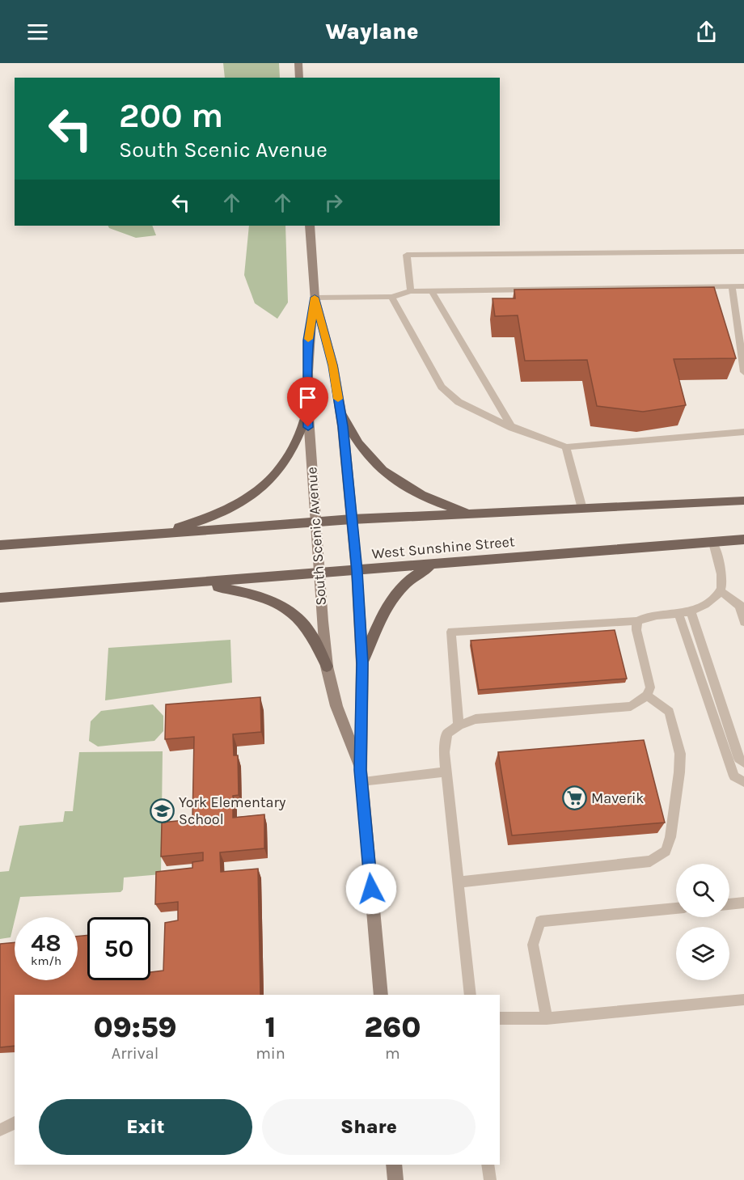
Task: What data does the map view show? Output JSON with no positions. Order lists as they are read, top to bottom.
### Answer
{
  "streets": {
    "main road": ["South Scenic Avenue", "West Sunshine Street"]
  },
  "crossings": [
    ["South Scenic Avenue", "West Sunshine Street"]
  ],
  "places": {
    "supermarket": ["Maverik"],
    "school or university": ["York Elementary School"]
  },
  "page": {
    "header": "Waylane",
    "turn": ["200 m", "South Scenic Avenue"],
    "speed": "48 km/h",
    "limit": "50",
    "eta": [
      "09:59",
      "Arrival",
      "1",
      "min",
      "260",
      "m"
    ],
    "buttons": ["Exit", "Share"]
  }
}
